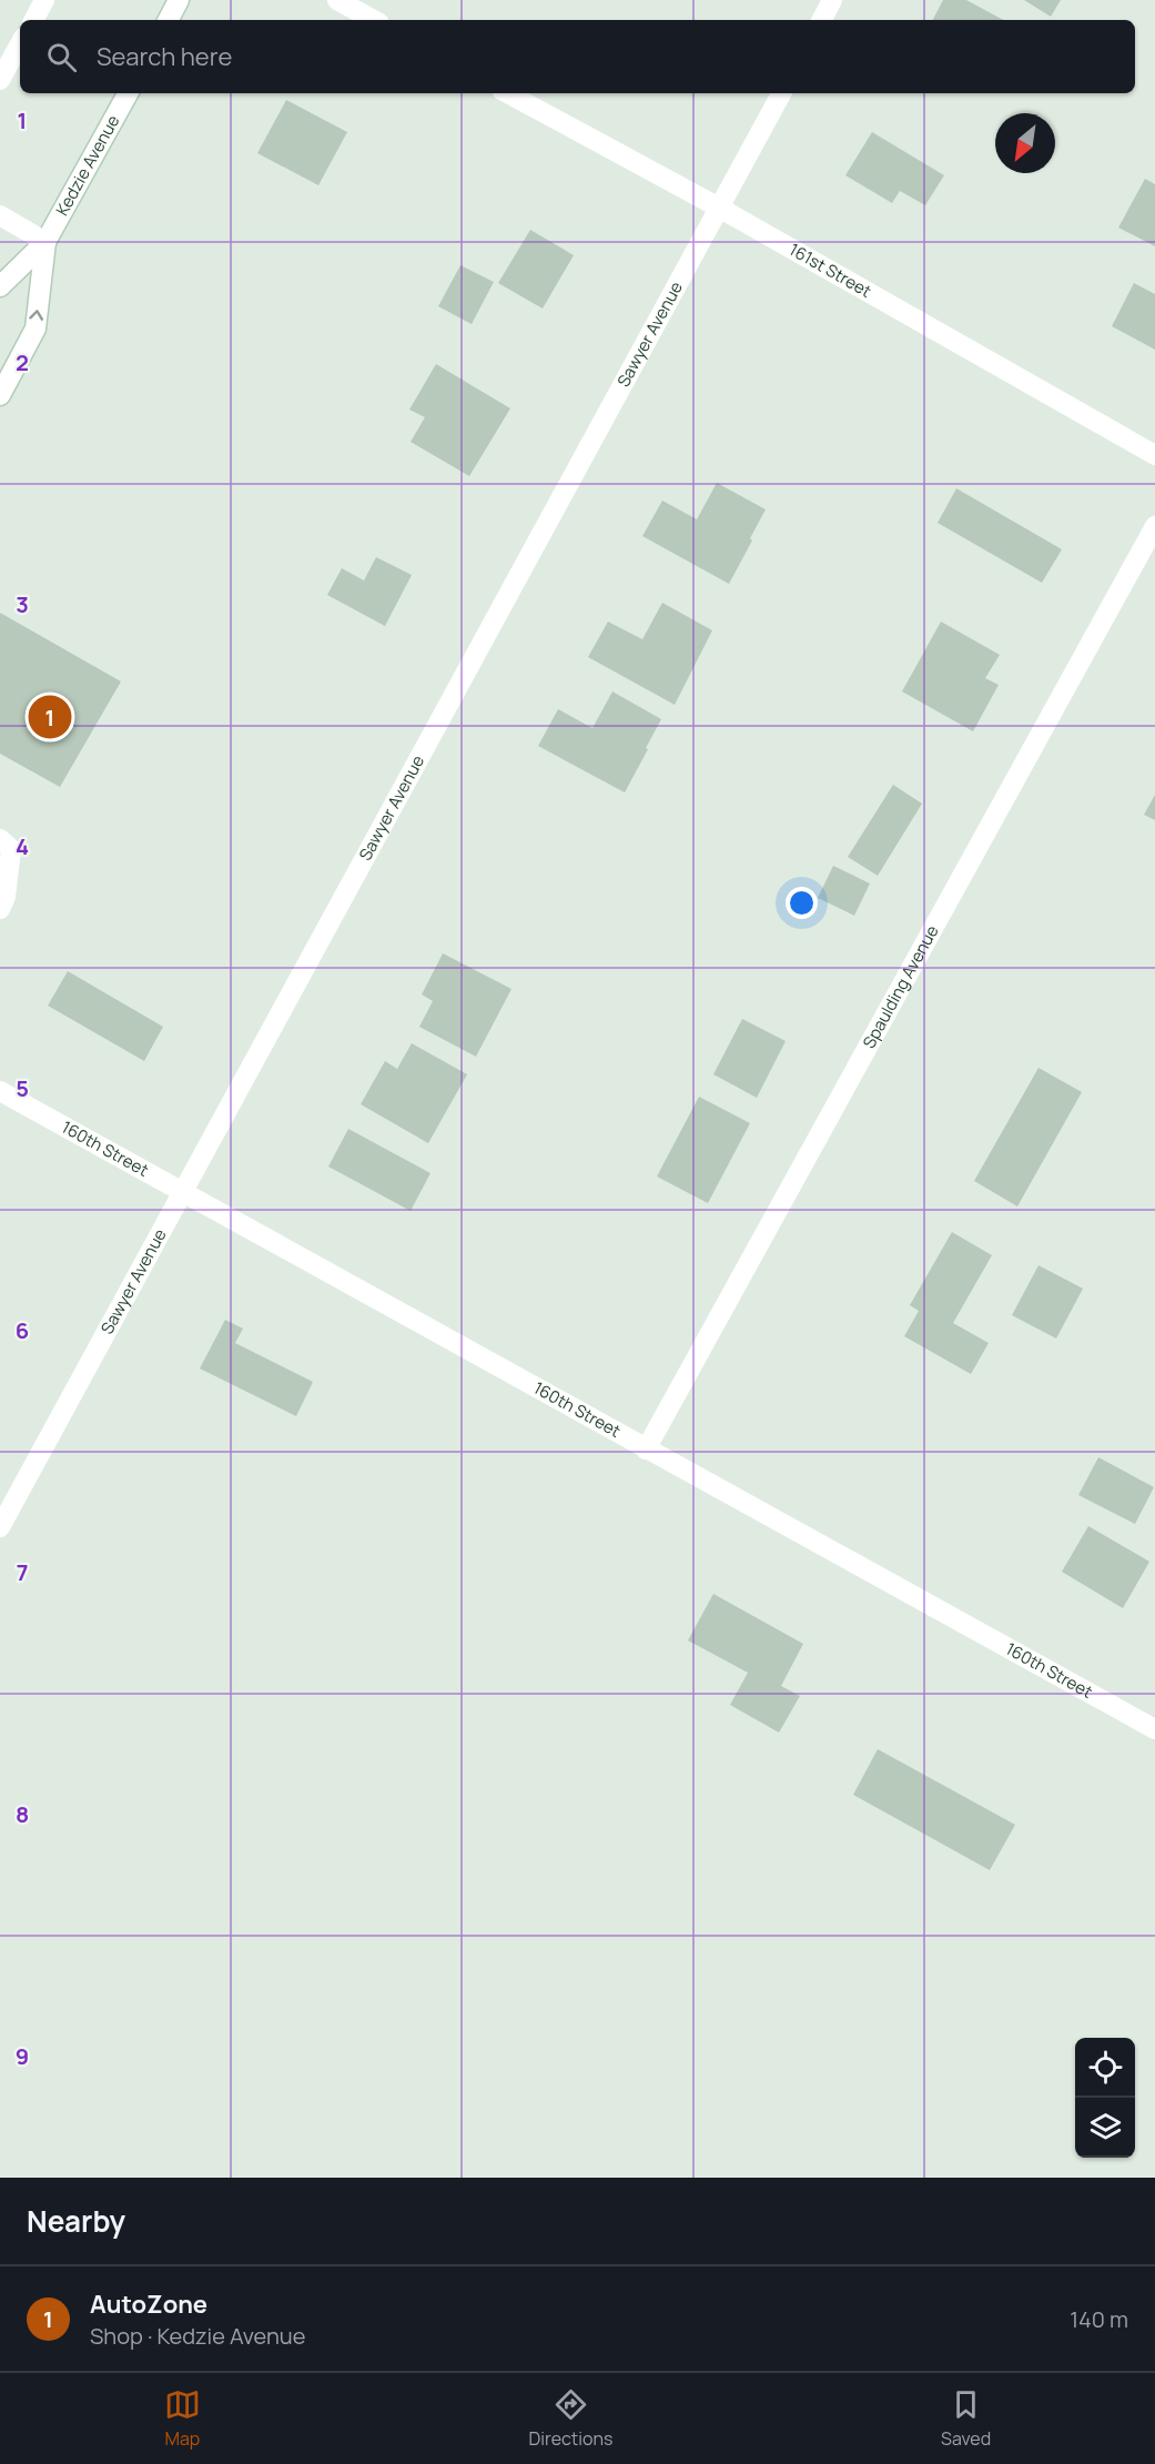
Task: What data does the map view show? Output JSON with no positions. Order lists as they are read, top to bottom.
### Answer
{
  "streets": {
    "street": [
      "Kedzie Avenue",
      "161st Street",
      "Sawyer Avenue",
      "Spaulding Avenue",
      "160th Street"
    ]
  },
  "crossings": [
    ["161st Street", "Sawyer Avenue"],
    ["Sawyer Avenue", "160th Street"],
    ["Spaulding Avenue", "160th Street"]
  ],
  "one_way": ["Kedzie Avenue"],
  "north": "bottom left",
  "page": {
    "search": "Search here",
    "pins": "1",
    "heading": "Nearby",
    "list": [
      {
        "mark": "1",
        "name": "AutoZone",
        "note": "Shop · Kedzie Avenue",
        "value": "140 m"
      }
    ],
    "nav": ["Map", "Directions", "Saved"]
  },
  "grid": {
    "rows": [
      "1",
      "2",
      "3",
      "4",
      "5",
      "6",
      "7",
      "8",
      "9"
    ]
  }
}
